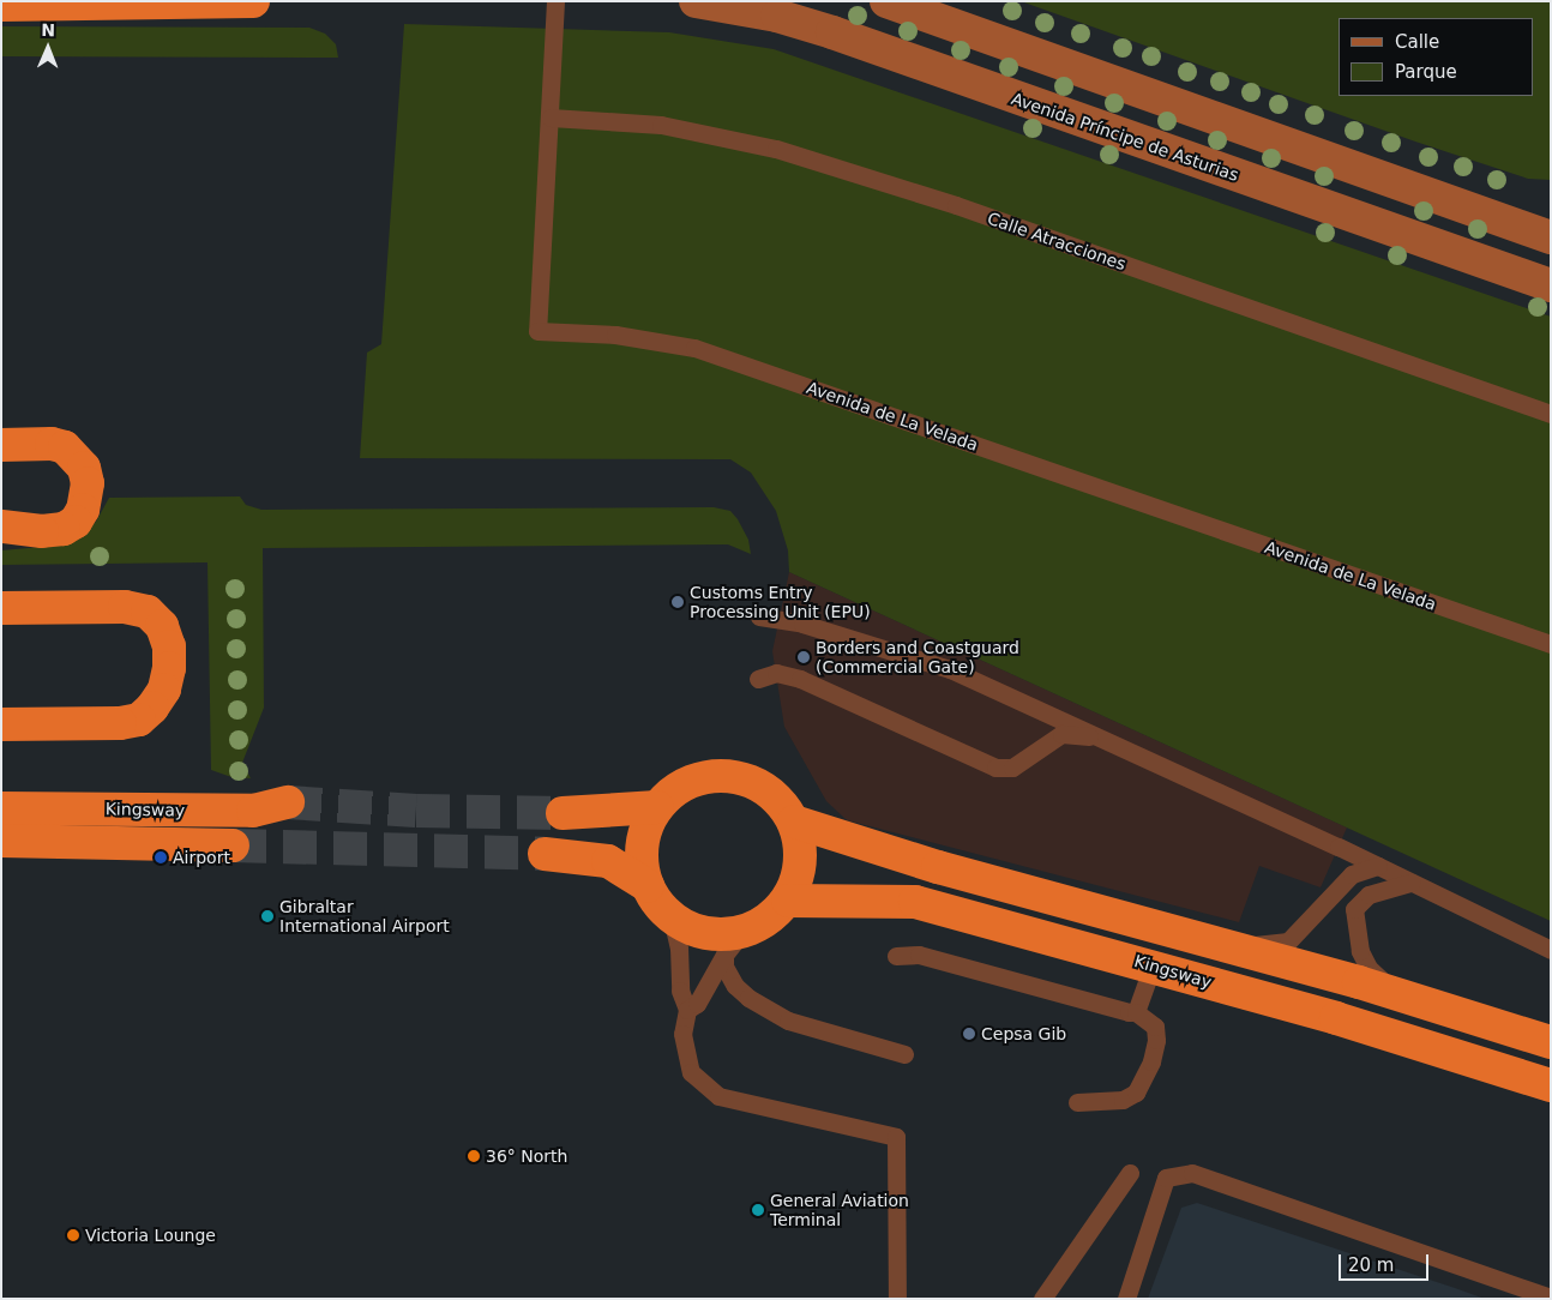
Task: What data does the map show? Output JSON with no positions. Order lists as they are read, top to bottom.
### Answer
{
  "streets": {
    "highway": ["Kingsway"],
    "main road": ["Avenida Príncipe de Asturias"],
    "lane": ["Calle Atracciones", "Avenida de La Velada"]
  },
  "crossings": [
    ["Calle Atracciones", "Avenida de La Velada"]
  ],
  "places": [
    "Customs Entry Processing Unit (EPU)",
    "Borders and Coastguard (Commercial Gate)",
    "Airport",
    "Gibraltar International Airport",
    "Cepsa Gib",
    "36° North",
    "General Aviation Terminal",
    "Victoria Lounge"
  ],
  "legend": ["Calle", "Parque"],
  "scale_bar": "20 m",
  "north": "top"
}
